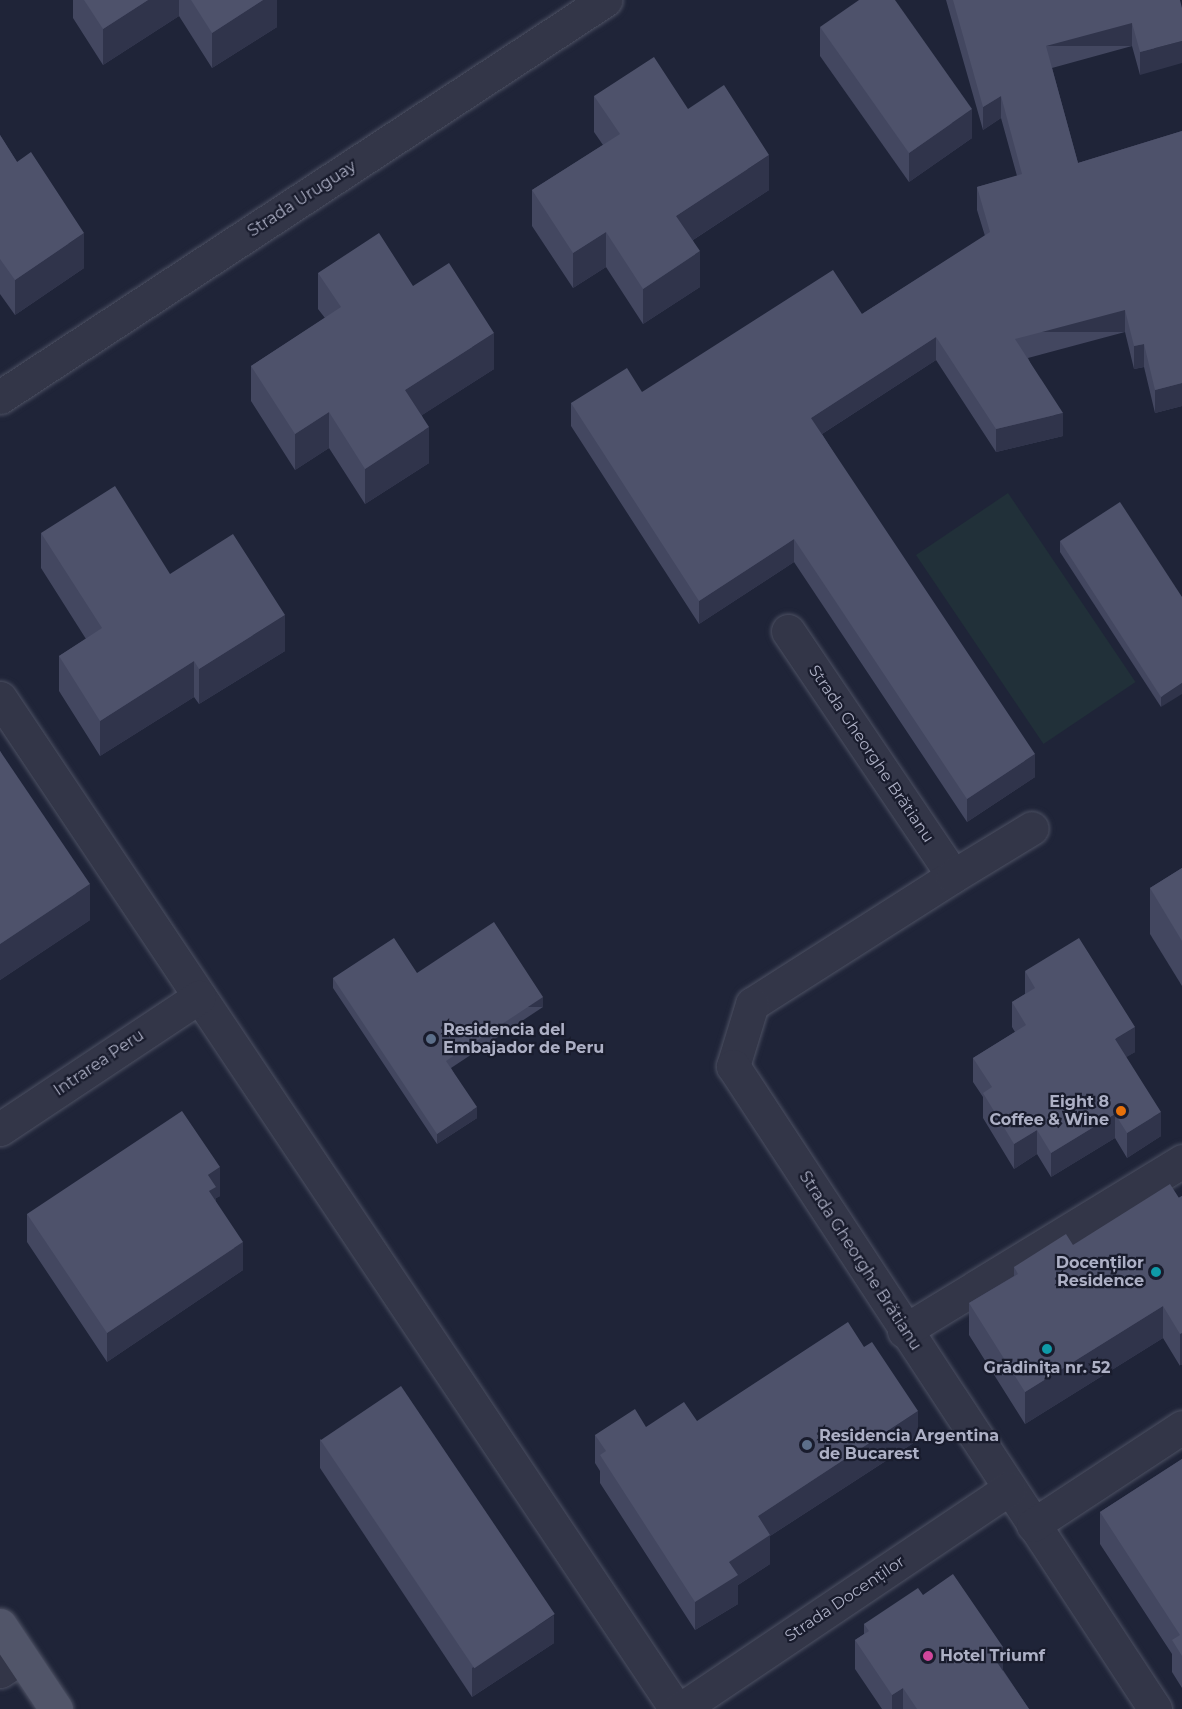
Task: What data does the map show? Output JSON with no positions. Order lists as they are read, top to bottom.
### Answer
{
  "streets": {
    "street": [
      "Strada Uruguay",
      "Strada Gheorghe Brătianu",
      "Intrarea Peru",
      "Strada Docenților"
    ]
  },
  "crossings": [
    ["Strada Gheorghe Brătianu", "Strada Docenților"]
  ],
  "places": [
    "Residencia del Embajador de Peru",
    "Eight 8 Coffee & Wine",
    "Docenților Residence",
    "Grădinița nr. 52",
    "Residencia Argentina de Bucarest",
    "Hotel Triumf"
  ]
}
